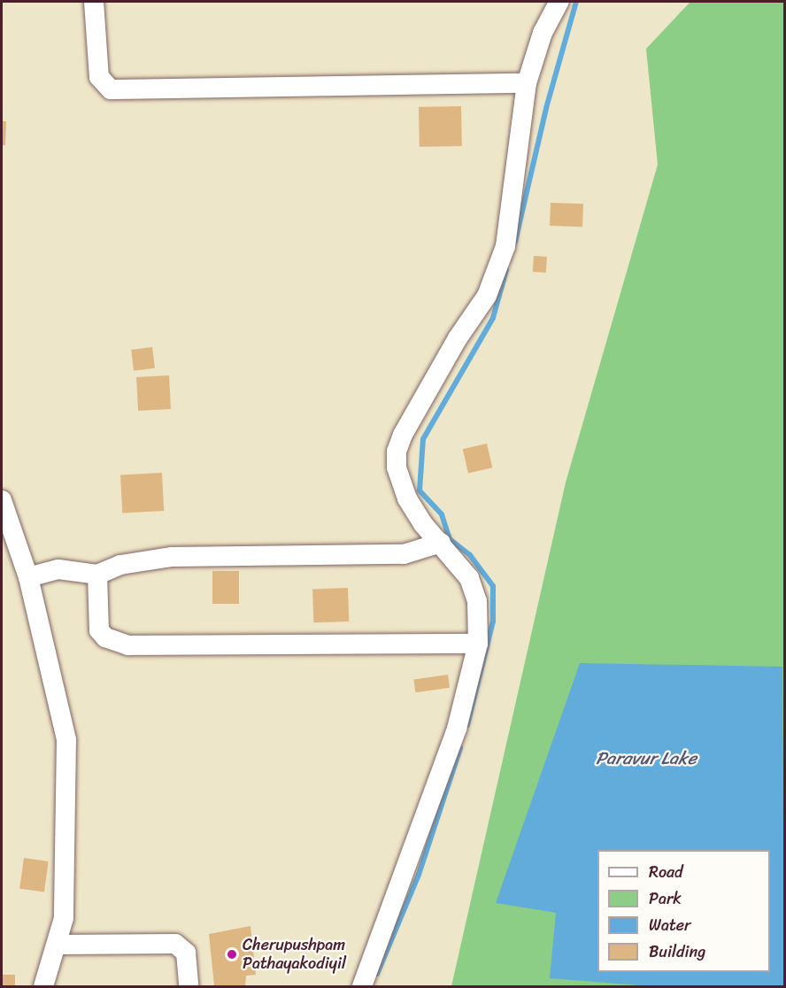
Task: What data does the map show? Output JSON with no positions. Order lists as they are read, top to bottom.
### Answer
{
  "water": ["Paravur Lake"],
  "places": ["Cherupushpam Pathayakodiyil"],
  "legend": [
    "Road",
    "Park",
    "Water",
    "Building"
  ]
}
